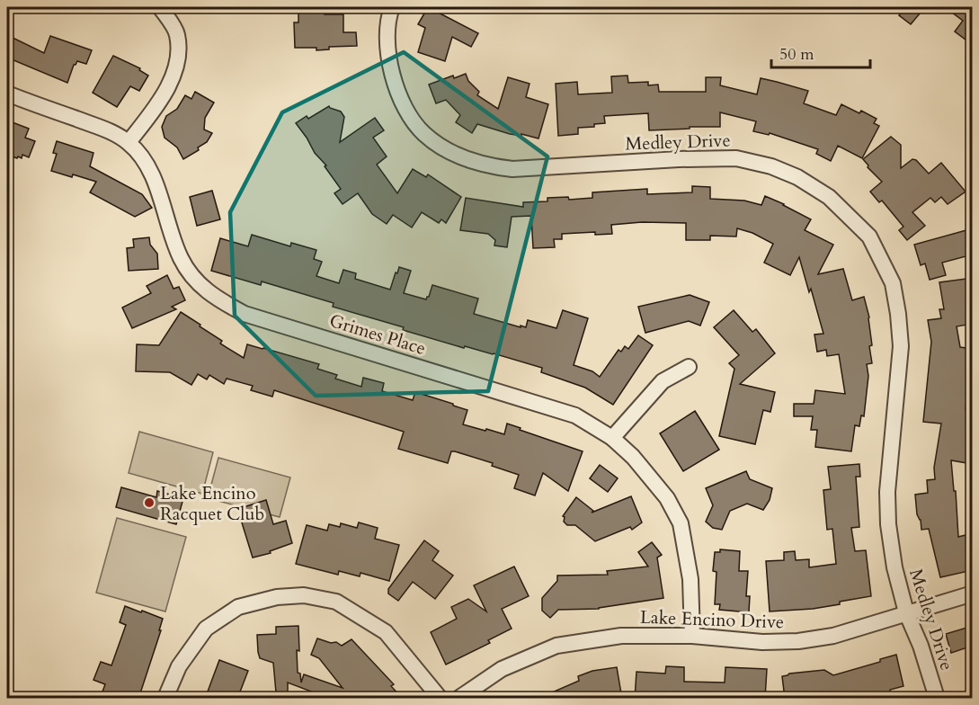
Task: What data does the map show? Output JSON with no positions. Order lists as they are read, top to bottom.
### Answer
{
  "streets": {
    "street": ["Medley Drive", "Grimes Place", "Lake Encino Drive"]
  },
  "crossings": [
    ["Medley Drive", "Lake Encino Drive"],
    ["Grimes Place", "Lake Encino Drive"]
  ],
  "places": ["Lake Encino Racquet Club"],
  "scale_bar": "50 m"
}
